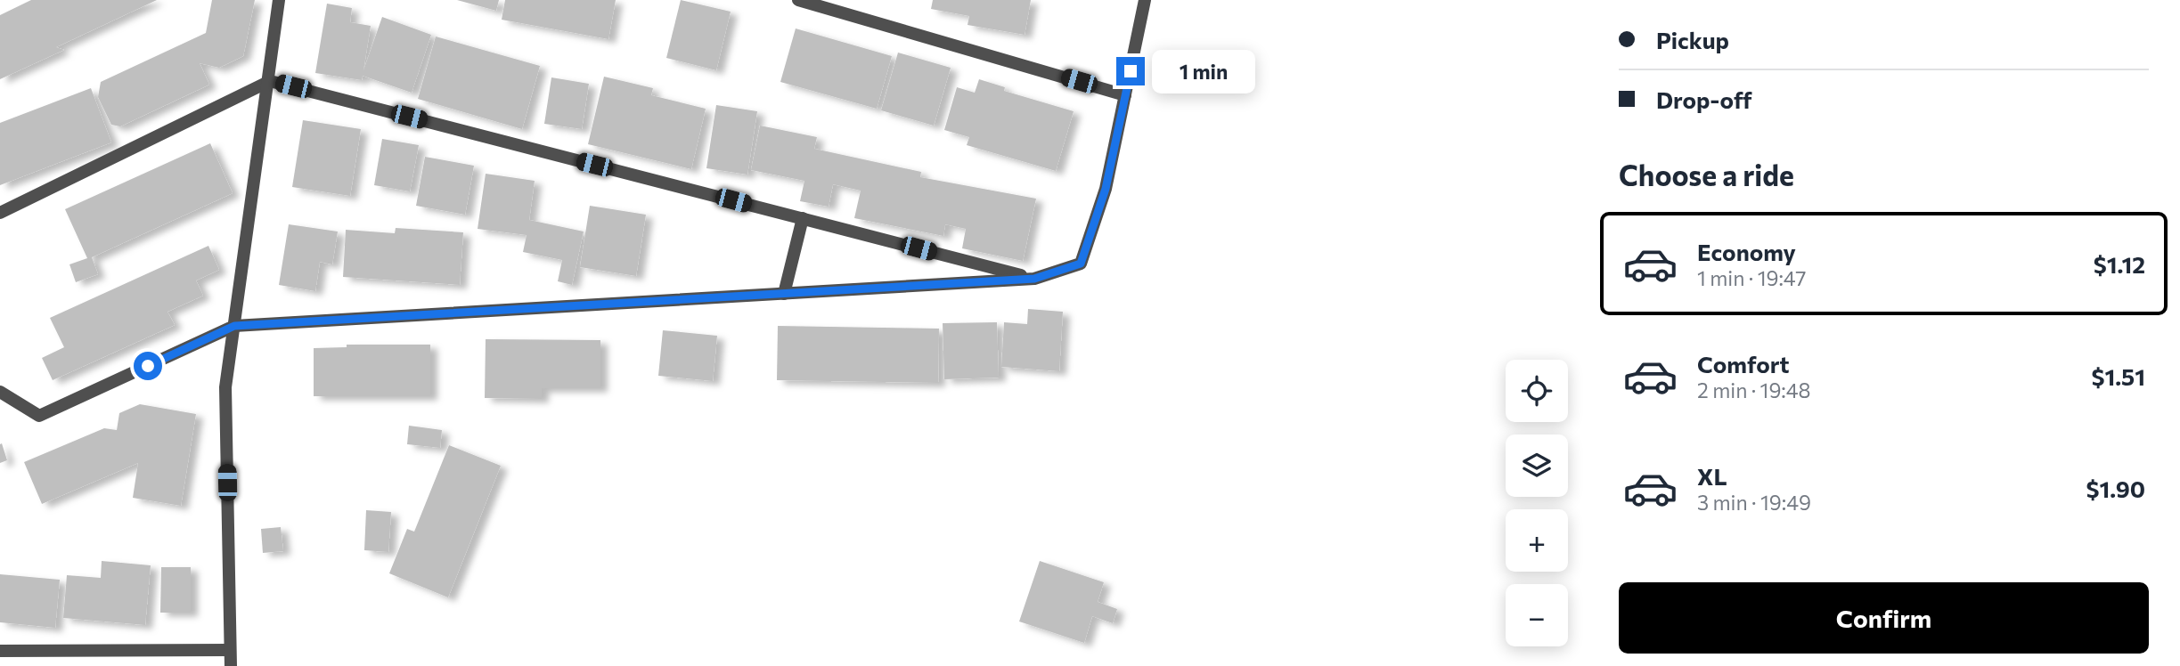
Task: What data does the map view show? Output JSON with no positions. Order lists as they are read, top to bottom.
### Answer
{
  "page": {
    "banner": ["Pickup", "Drop-off"],
    "bubble": "1 min",
    "heading": "Choose a ride",
    "list": [
      {
        "name": "Economy",
        "note": "1 min · 19:47",
        "value": "$1.12"
      },
      {
        "name": "Comfort",
        "note": "2 min · 19:48",
        "value": "$1.51"
      },
      {
        "name": "XL",
        "note": "3 min · 19:49",
        "value": "$1.90"
      }
    ],
    "map_buttons": ["+", "−"],
    "buttons": "Confirm"
  }
}
